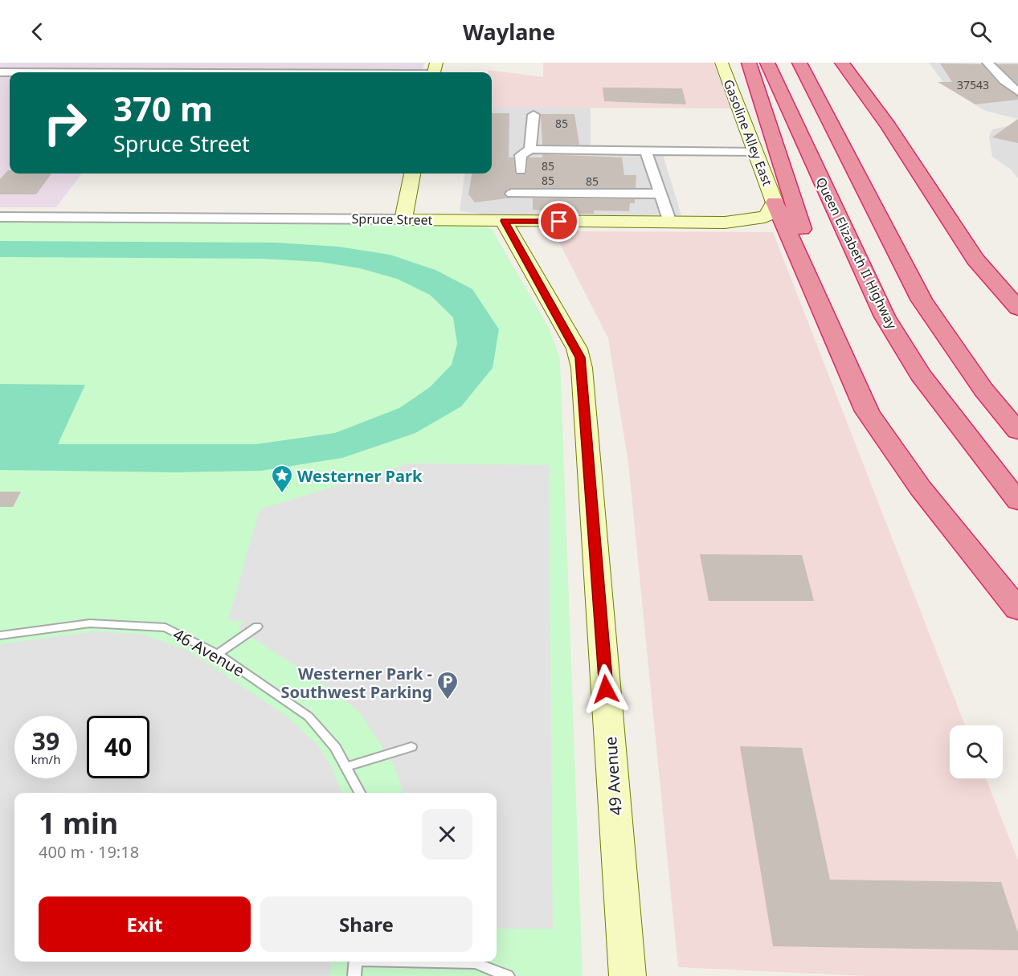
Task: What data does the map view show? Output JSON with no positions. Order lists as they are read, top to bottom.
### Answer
{
  "streets": {
    "highway": ["Queen Elizabeth II Highway"],
    "street": ["Gasoline Alley East", "Spruce Street", "49 Avenue"],
    "lane": ["46 Avenue"]
  },
  "crossings": [
    ["Gasoline Alley East", "Spruce Street"],
    ["Spruce Street", "49 Avenue"]
  ],
  "places": {
    "place": ["Westerner Park"],
    "parking": ["Westerner Park - Southwest Parking"]
  },
  "house_numbers": [
    "37543",
    "85",
    "85",
    "85",
    "85"
  ],
  "page": {
    "header": "Waylane",
    "turn": ["370 m", "Spruce Street"],
    "speed": "39 km/h",
    "limit": "40",
    "heading": ["1 min", "400 m · 19:18"],
    "buttons": ["Exit", "Share"]
  }
}
